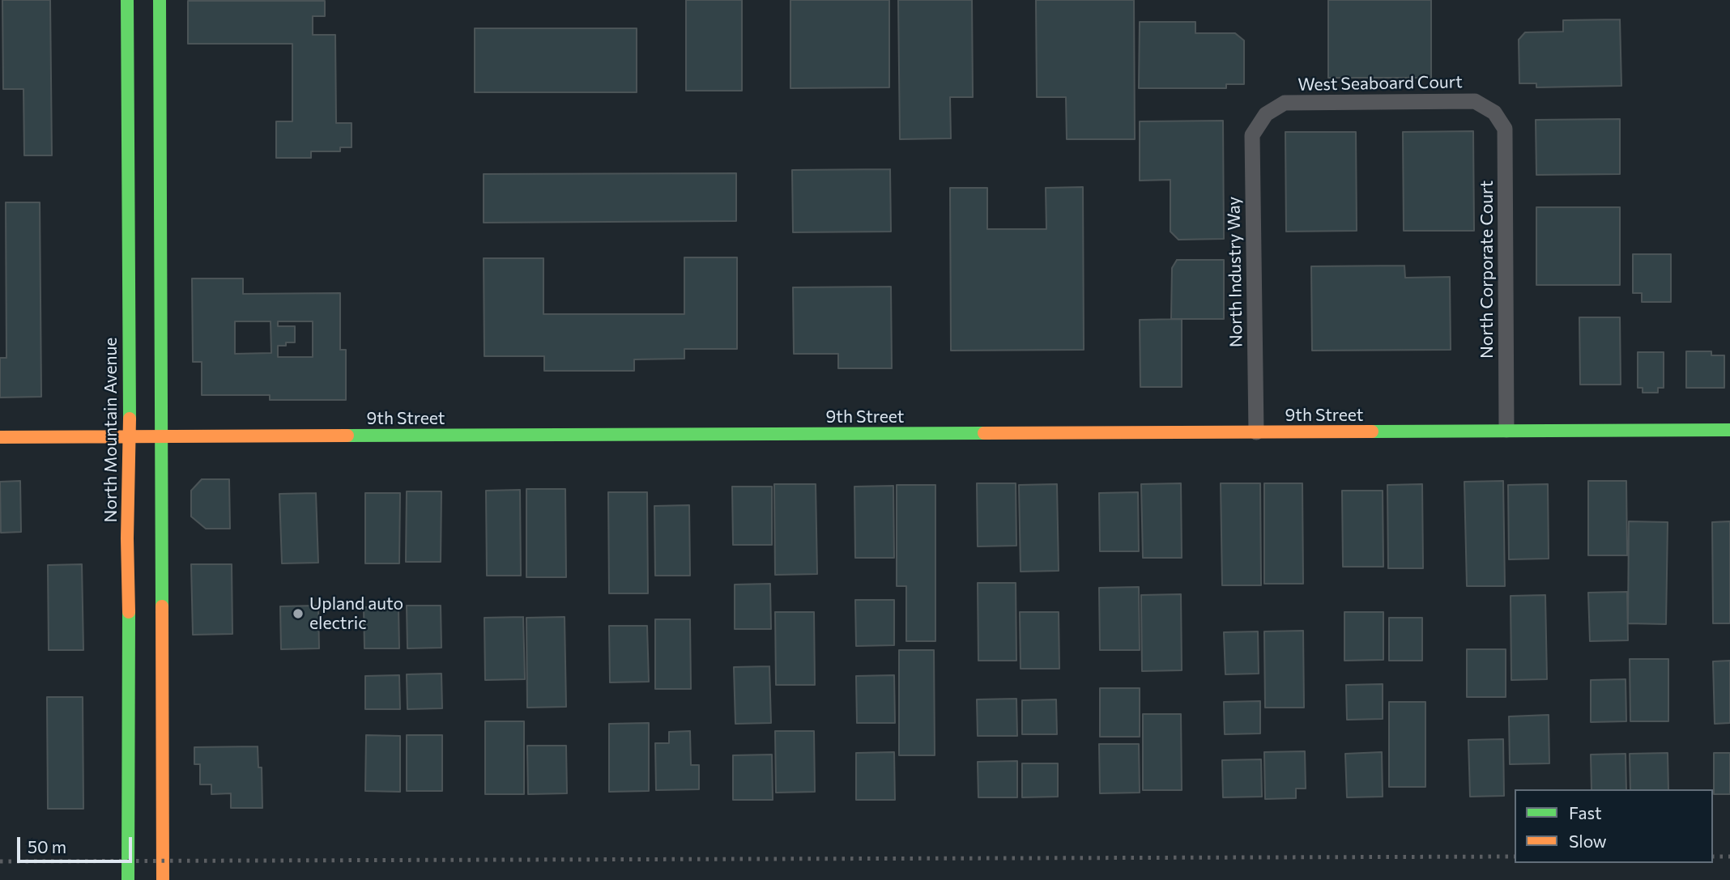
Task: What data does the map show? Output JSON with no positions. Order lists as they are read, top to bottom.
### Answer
{
  "streets": {
    "main road": ["9th Street", "North Mountain Avenue"],
    "street": ["West Seaboard Court", "North Corporate Court", "North Industry Way"]
  },
  "crossings": [
    ["West Seaboard Court", "North Corporate Court"],
    ["West Seaboard Court", "North Industry Way"],
    ["North Corporate Court", "9th Street"],
    ["North Industry Way", "9th Street"],
    ["9th Street", "North Mountain Avenue"]
  ],
  "places": ["Upland auto electric"],
  "legend": ["Fast", "Slow"],
  "scale_bar": "50 m"
}
